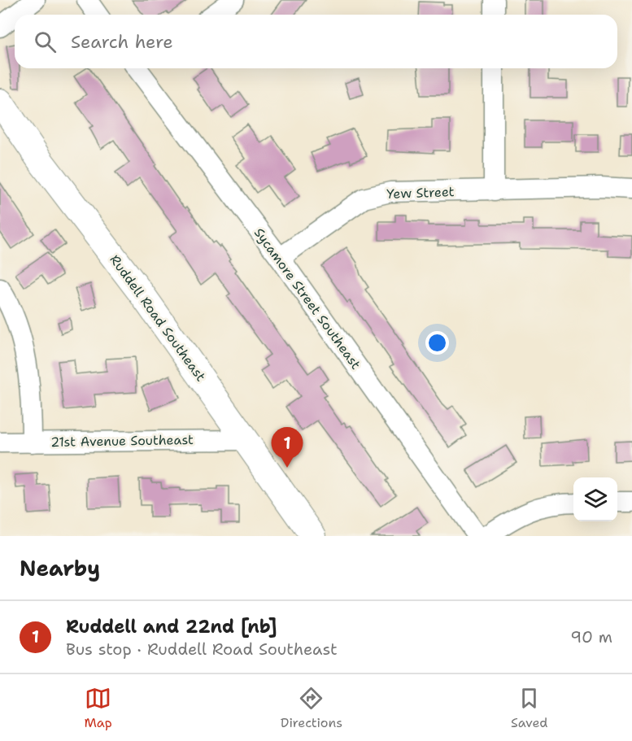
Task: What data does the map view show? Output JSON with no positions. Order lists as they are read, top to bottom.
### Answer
{
  "streets": {
    "main road": ["Ruddell Road Southeast"],
    "street": ["Yew Street", "Sycamore Street Southeast", "21st Avenue Southeast"]
  },
  "crossings": [
    ["Yew Street", "Sycamore Street Southeast"],
    ["Ruddell Road Southeast", "21st Avenue Southeast"]
  ],
  "page": {
    "search": "Search here",
    "pins": "1",
    "heading": "Nearby",
    "list": [
      {
        "mark": "1",
        "name": "Ruddell and 22nd [nb]",
        "note": "Bus stop · Ruddell Road Southeast",
        "value": "90 m"
      }
    ],
    "nav": ["Map", "Directions", "Saved"]
  }
}
